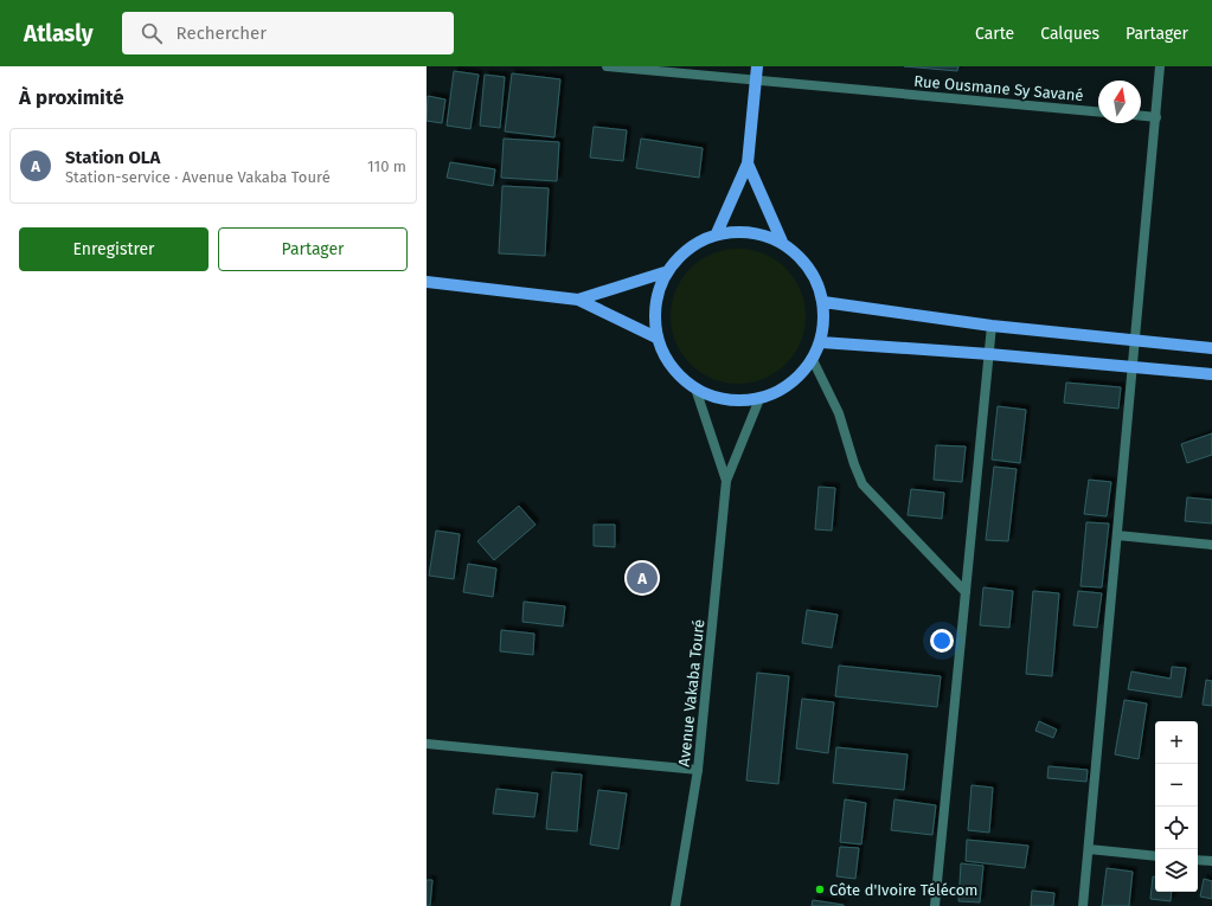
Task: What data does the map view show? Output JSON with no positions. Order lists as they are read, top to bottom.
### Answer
{
  "streets": {
    "street": ["Rue Ousmane Sy Savané", "Avenue Vakaba Touré"]
  },
  "places": ["Côte d'Ivoire Télécom"],
  "north": "top",
  "page": {
    "header": "Atlasly",
    "search": "Rechercher",
    "nav": ["Carte", "Calques", "Partager"],
    "heading": "À proximité",
    "list": [
      {
        "mark": "A",
        "name": "Station OLA",
        "note": "Station-service · Avenue Vakaba Touré",
        "value": "110 m"
      }
    ],
    "buttons": ["Enregistrer", "Partager"],
    "pins": "A",
    "map_buttons": ["+", "−"]
  }
}
